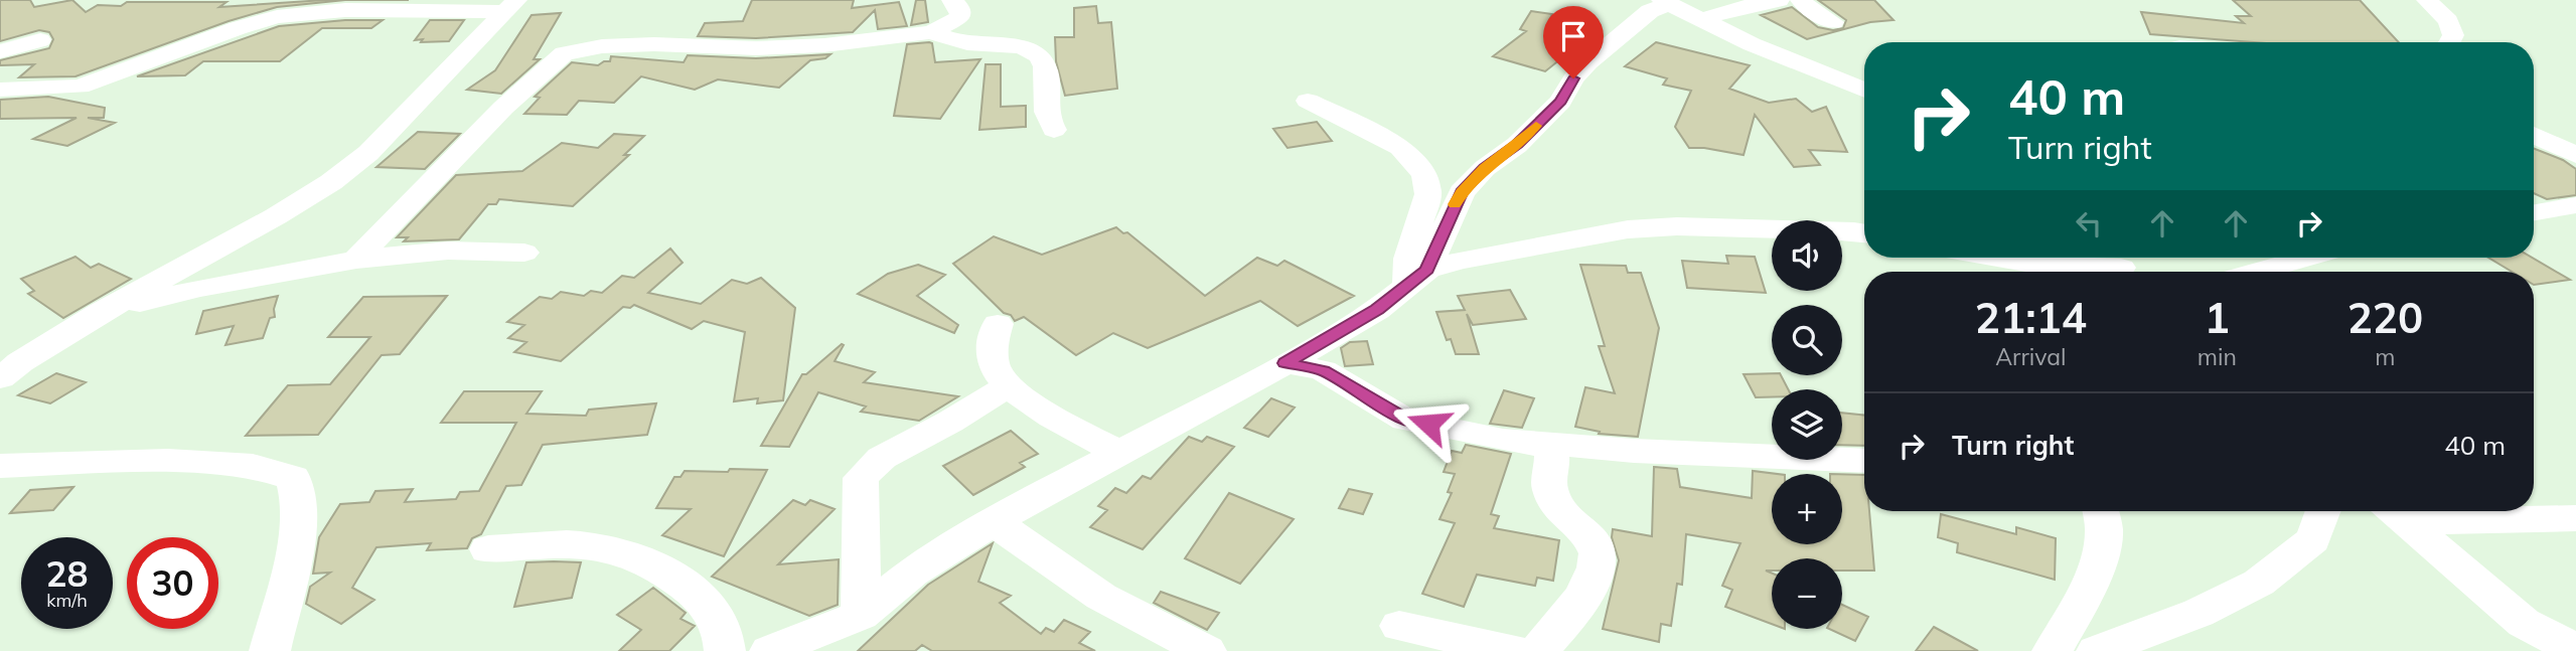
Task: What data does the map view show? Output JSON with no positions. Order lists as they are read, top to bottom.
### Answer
{
  "page": {
    "turn": ["40 m", "Turn right"],
    "map_buttons": ["+", "−"],
    "eta": [
      "21:14",
      "Arrival",
      "1",
      "min",
      "220",
      "m"
    ],
    "list": [
      {
        "name": "Turn right",
        "value": "40 m"
      }
    ],
    "speed": "28 km/h",
    "limit": "30"
  }
}
